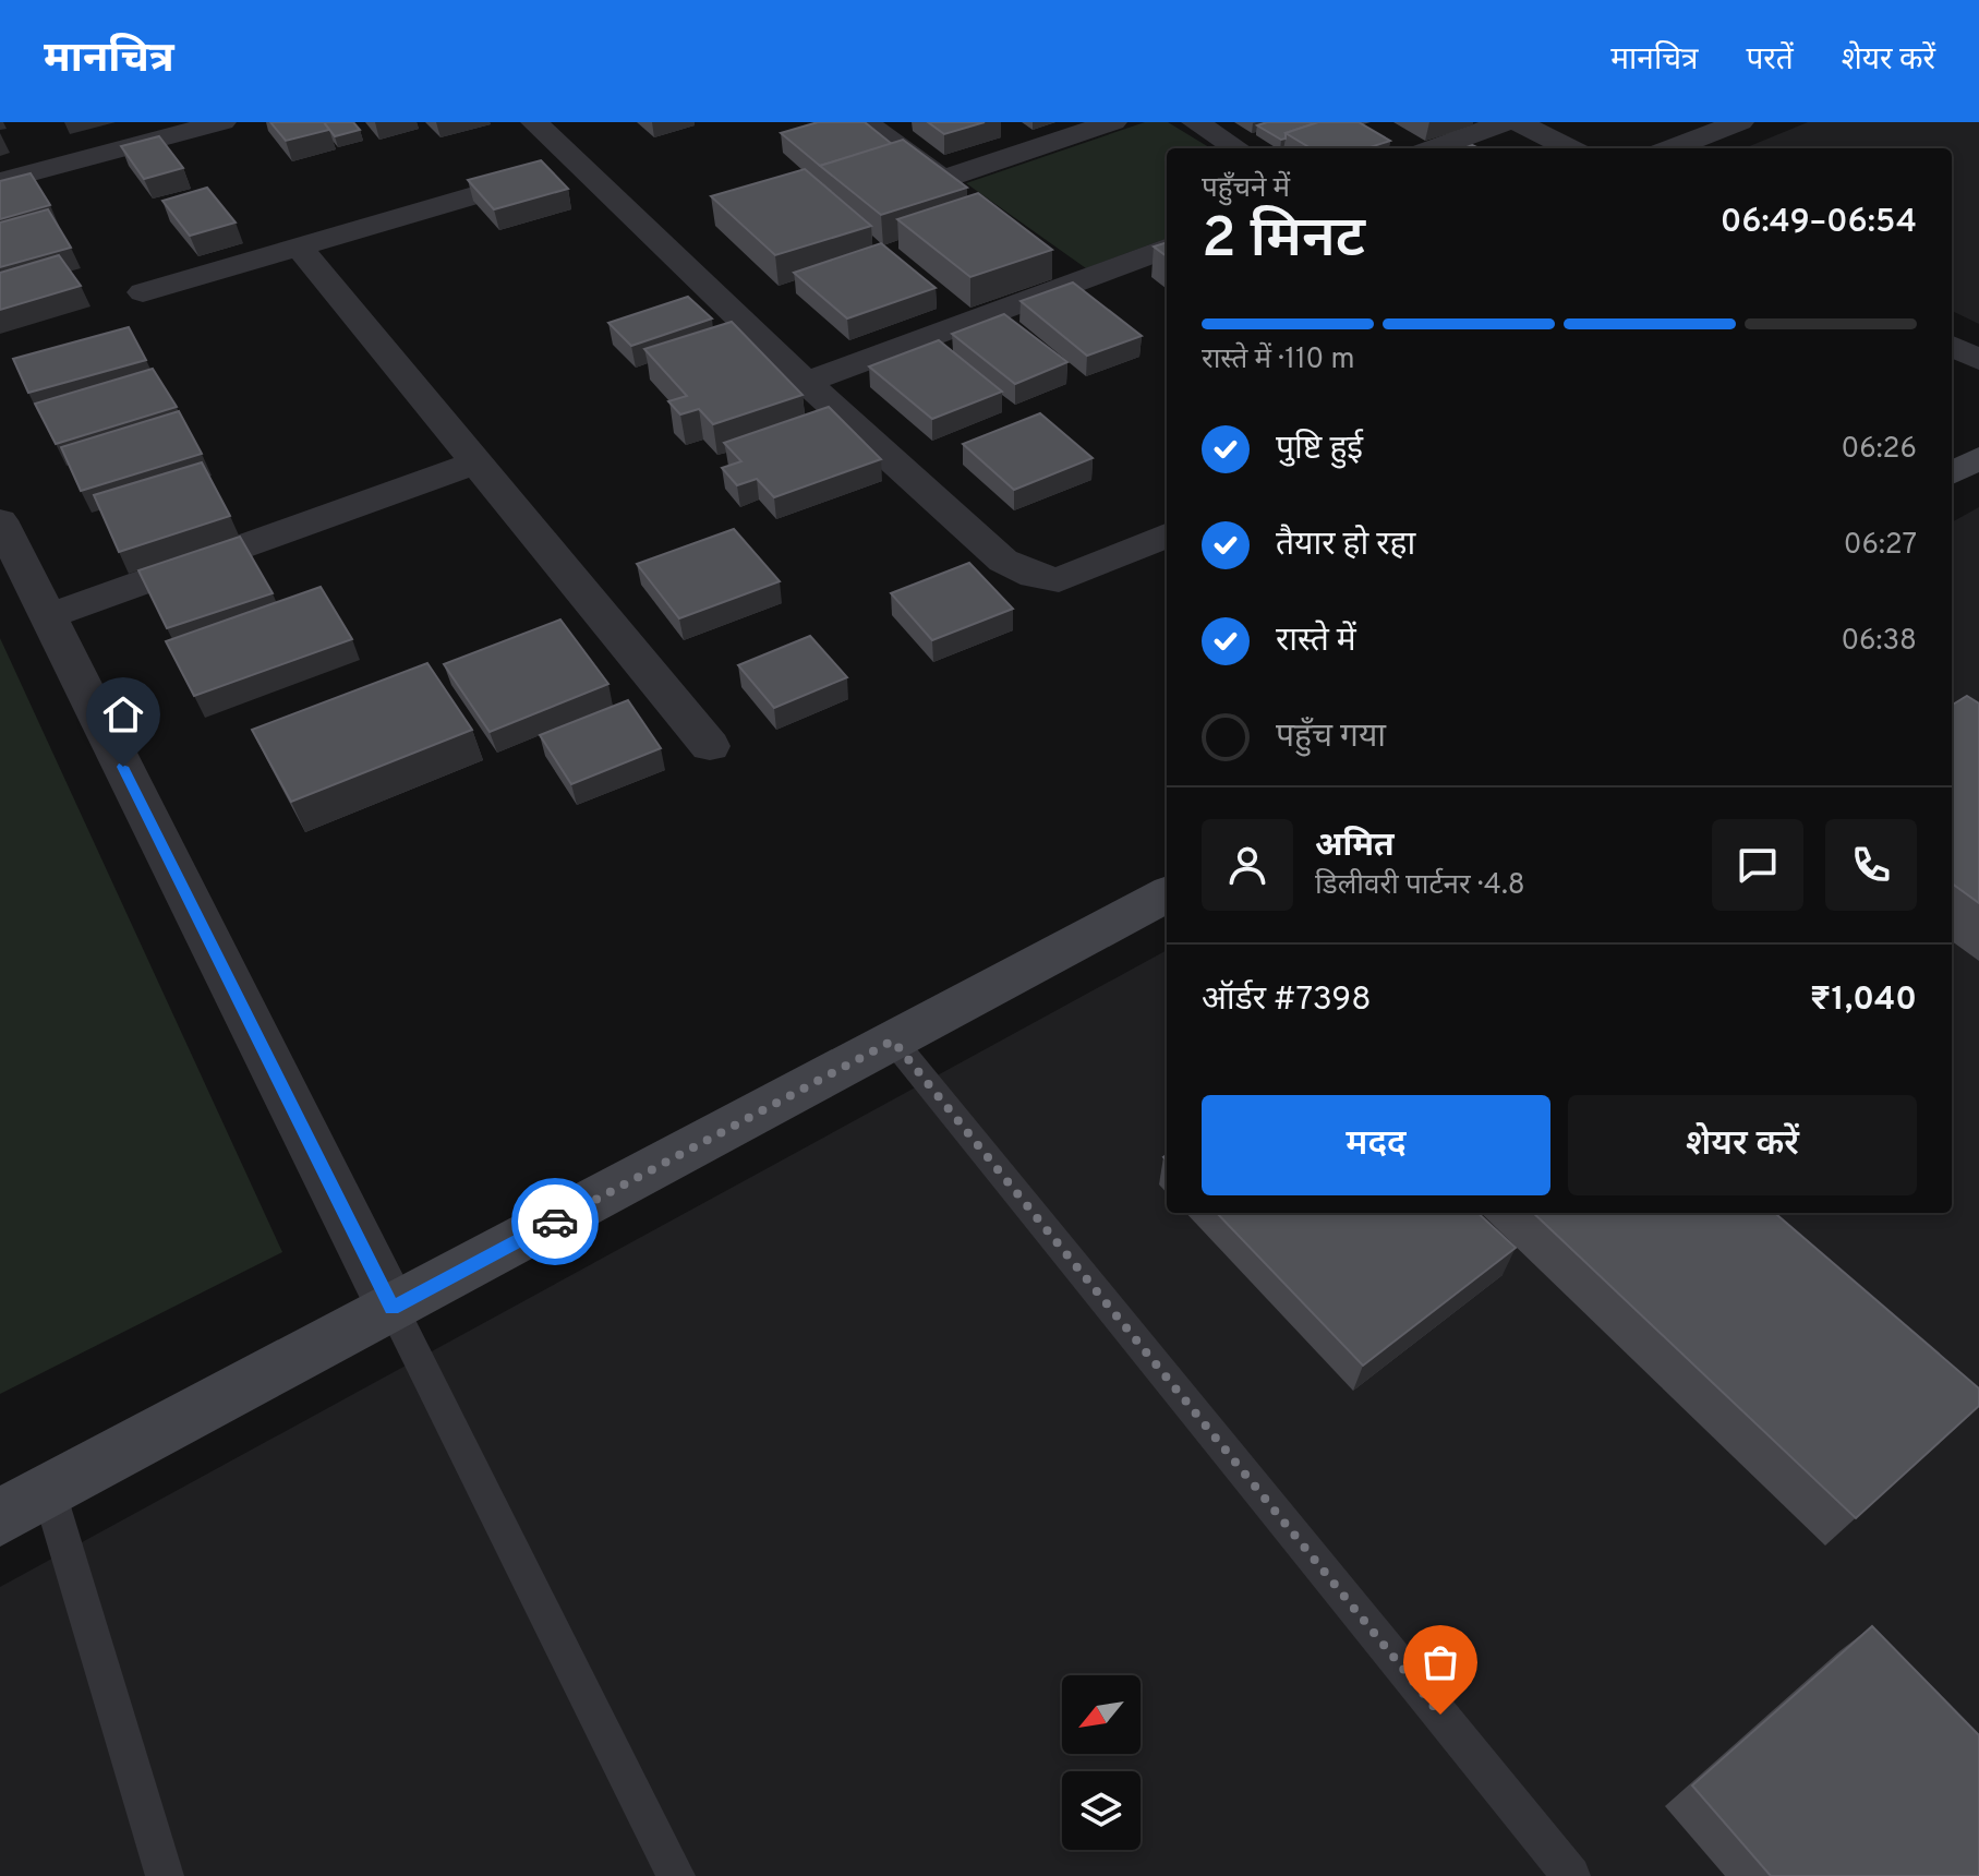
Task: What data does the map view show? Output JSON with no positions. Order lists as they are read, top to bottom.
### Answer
{
  "north": "bottom left",
  "page": {
    "header": "मानचित्र",
    "nav": ["मानचित्र", "परतें", "शेयर करें"],
    "heading": ["2 मिनट", "पहुँचने में", "06:49–06:54"],
    "panel": [
      "अमित",
      "डिलीवरी पार्टनर · 4.8",
      "ऑर्डर #7398",
      "₹1,040"
    ],
    "bar": "रास्ते में · 110 m",
    "list": [
      ["पुष्टि हुई", "06:26"],
      ["तैयार हो रहा", "06:27"],
      ["रास्ते में", "06:38"],
      "पहुँच गया"
    ],
    "buttons": ["मदद", "शेयर करें"]
  }
}
